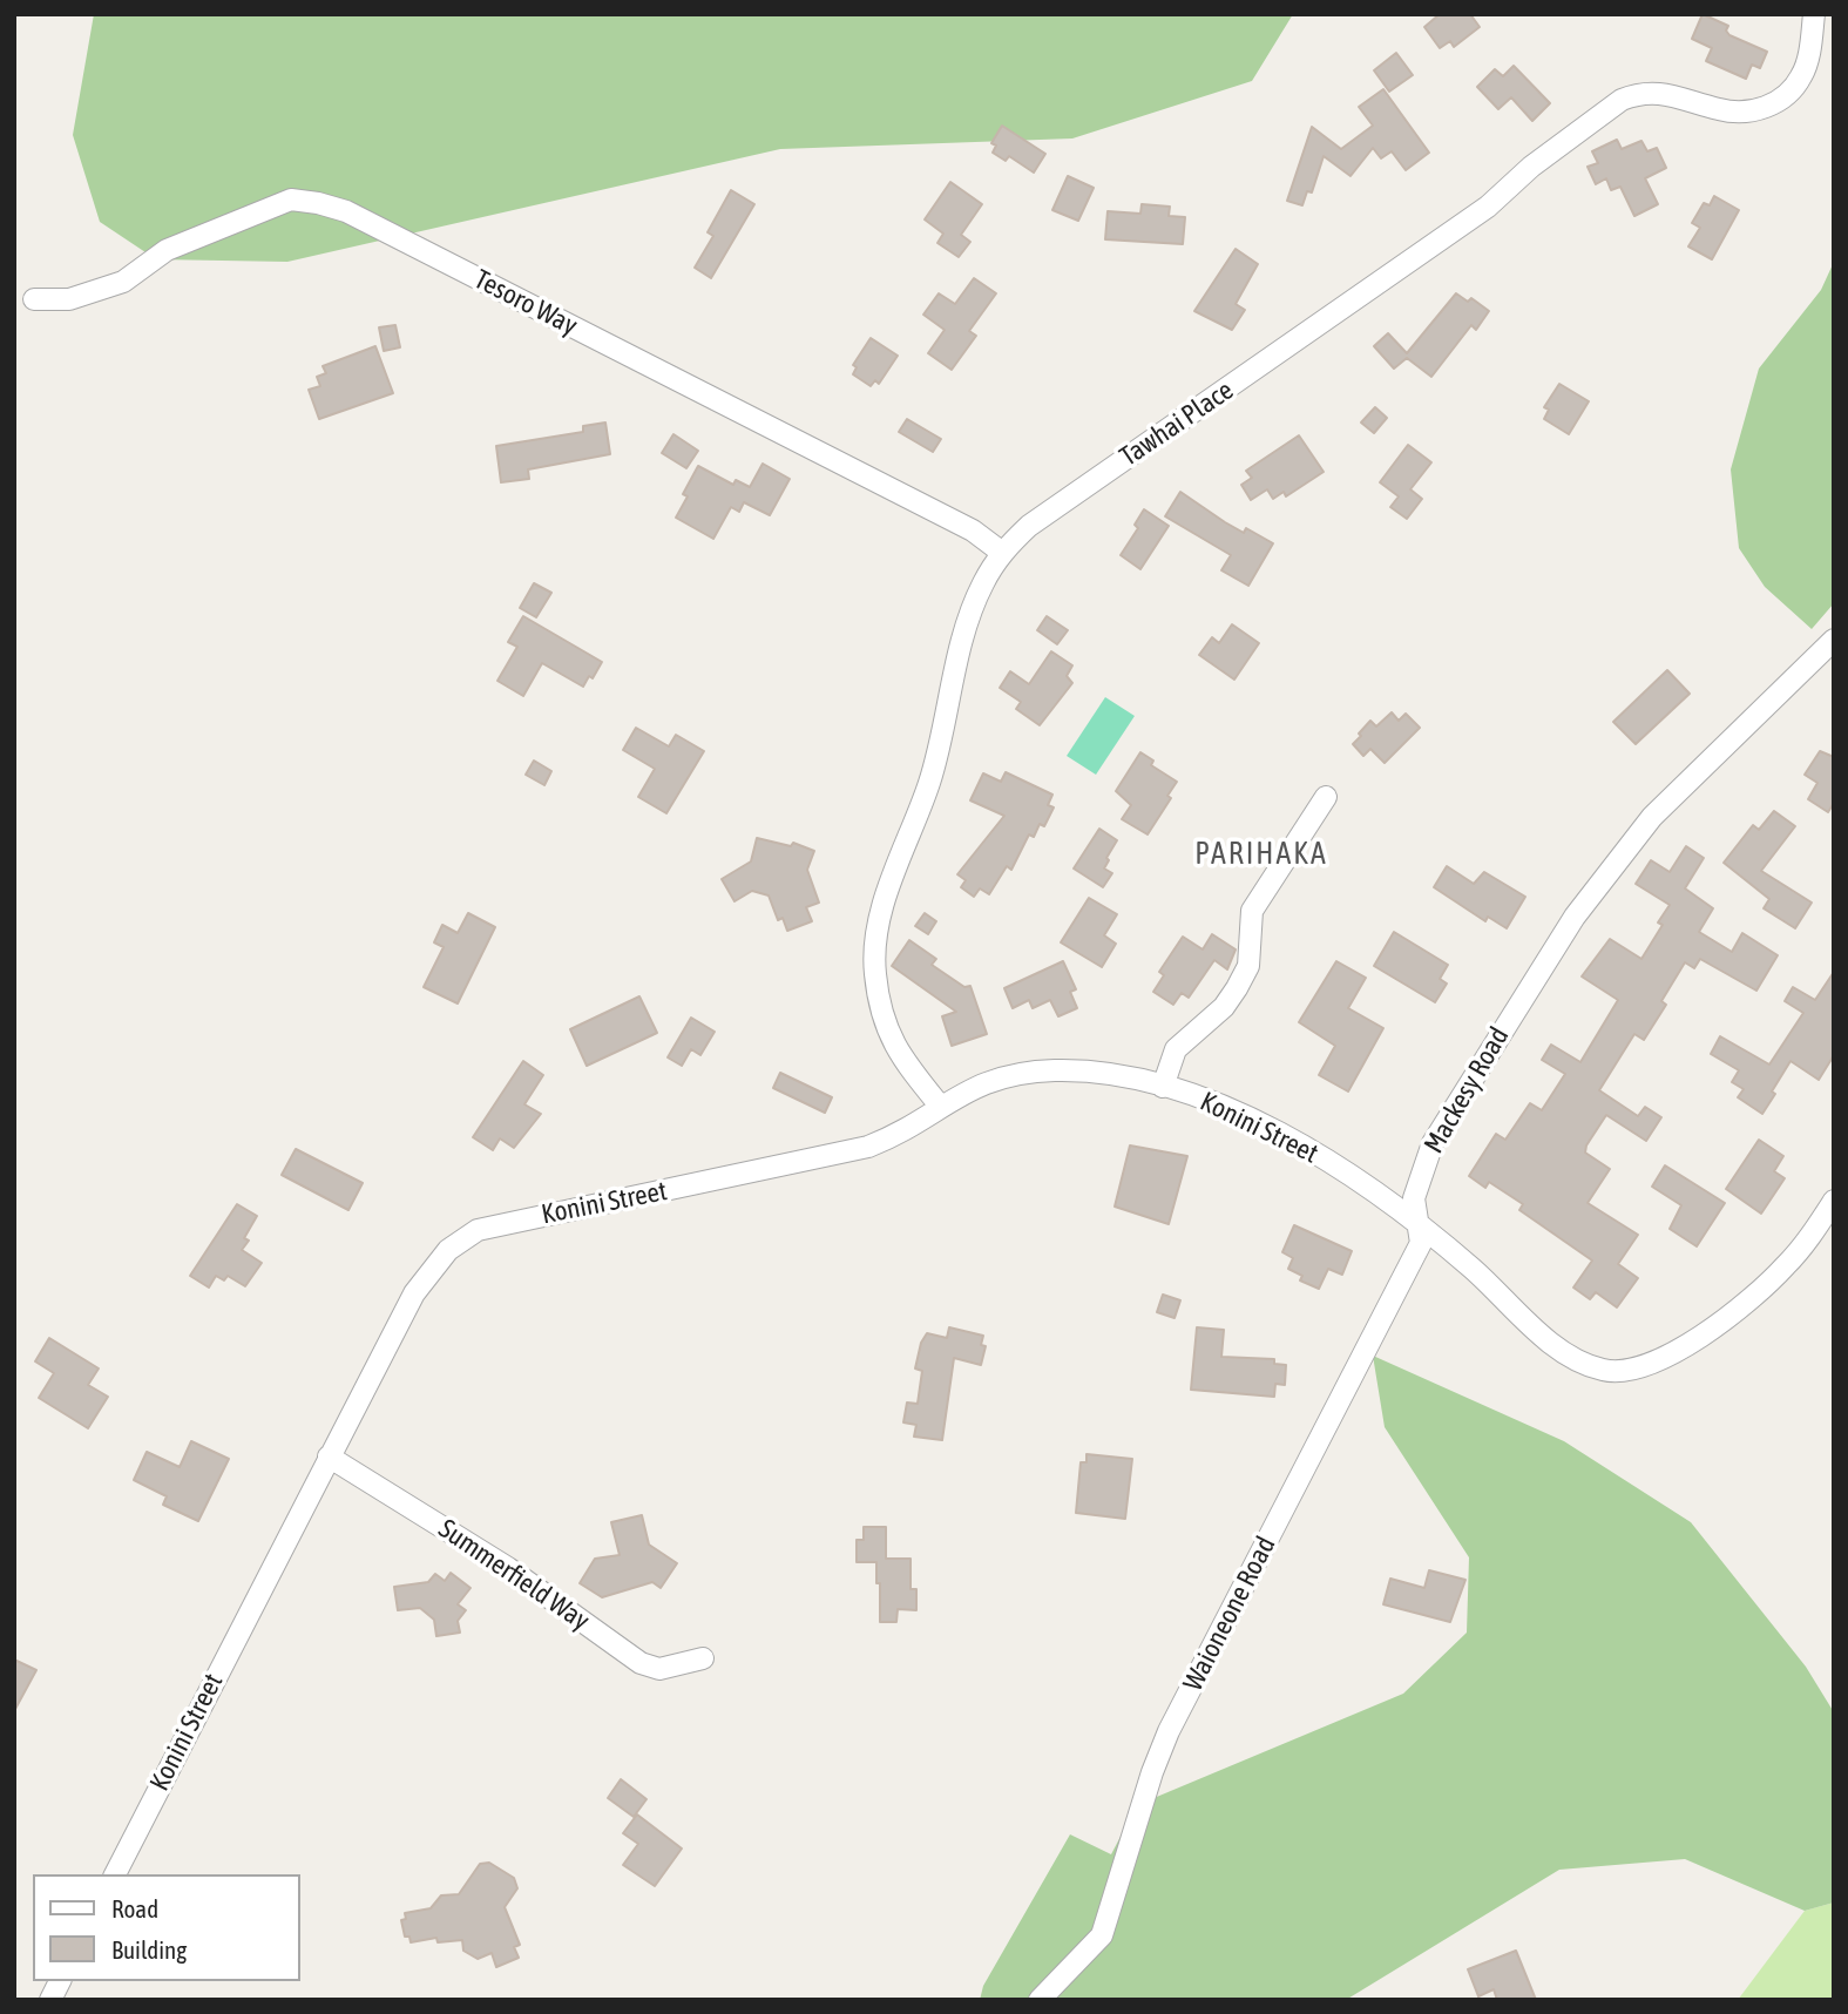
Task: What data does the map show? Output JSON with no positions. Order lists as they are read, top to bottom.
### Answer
{
  "streets": {
    "street": [
      "Tesoro Way",
      "Tawhai Place",
      "Mackesy Road",
      "Konini Street",
      "Summerfield Way",
      "Waioneone Road"
    ]
  },
  "crossings": [
    ["Tesoro Way", "Tawhai Place"],
    ["Tawhai Place", "Konini Street"],
    ["Mackesy Road", "Konini Street"],
    ["Mackesy Road", "Waioneone Road"],
    ["Konini Street", "Summerfield Way"],
    ["Konini Street", "Waioneone Road"]
  ],
  "districts": ["PARIHAKA"],
  "legend": ["Road", "Building"]
}
